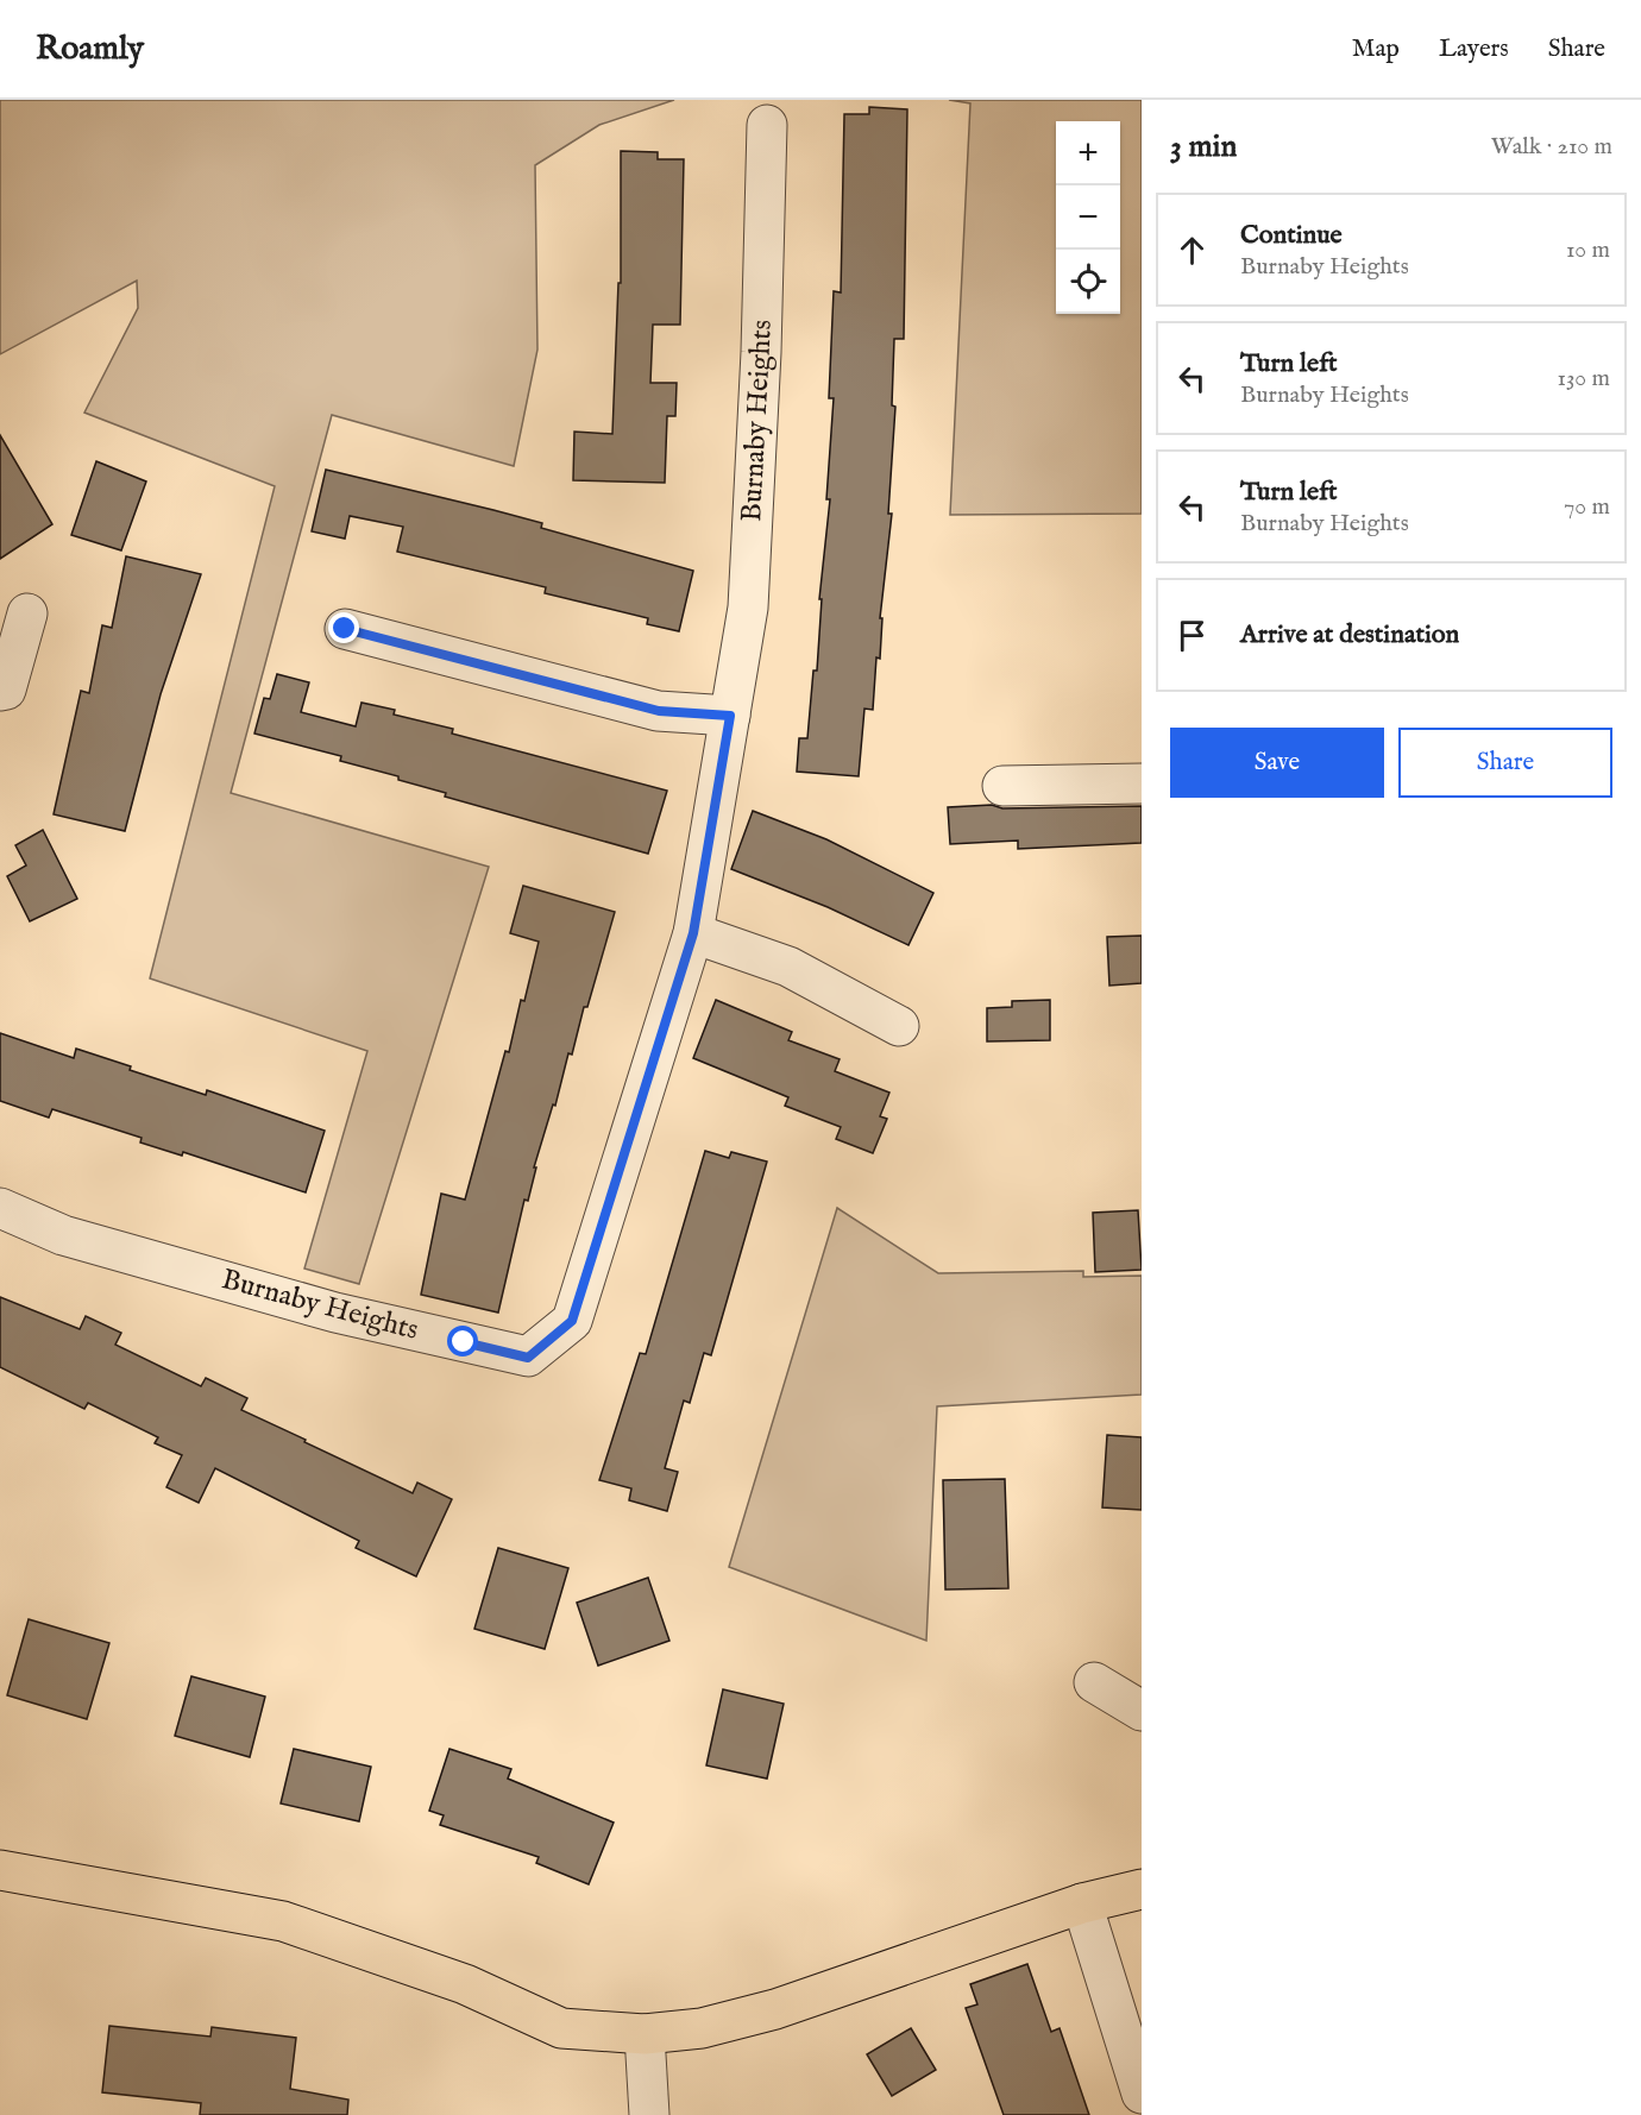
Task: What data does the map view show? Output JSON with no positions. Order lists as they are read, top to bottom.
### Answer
{
  "streets": {
    "street": ["Burnaby Heights"]
  },
  "page": {
    "header": "Roamly",
    "nav": ["Map", "Layers", "Share"],
    "heading": ["3 min", "Walk · 210 m"],
    "map_buttons": ["+", "−"],
    "list": [
      ["Continue", "Burnaby Heights", "10 m"],
      ["Turn left", "Burnaby Heights", "130 m"],
      ["Turn left", "Burnaby Heights", "70 m"],
      "Arrive at destination"
    ],
    "buttons": ["Save", "Share"]
  }
}
